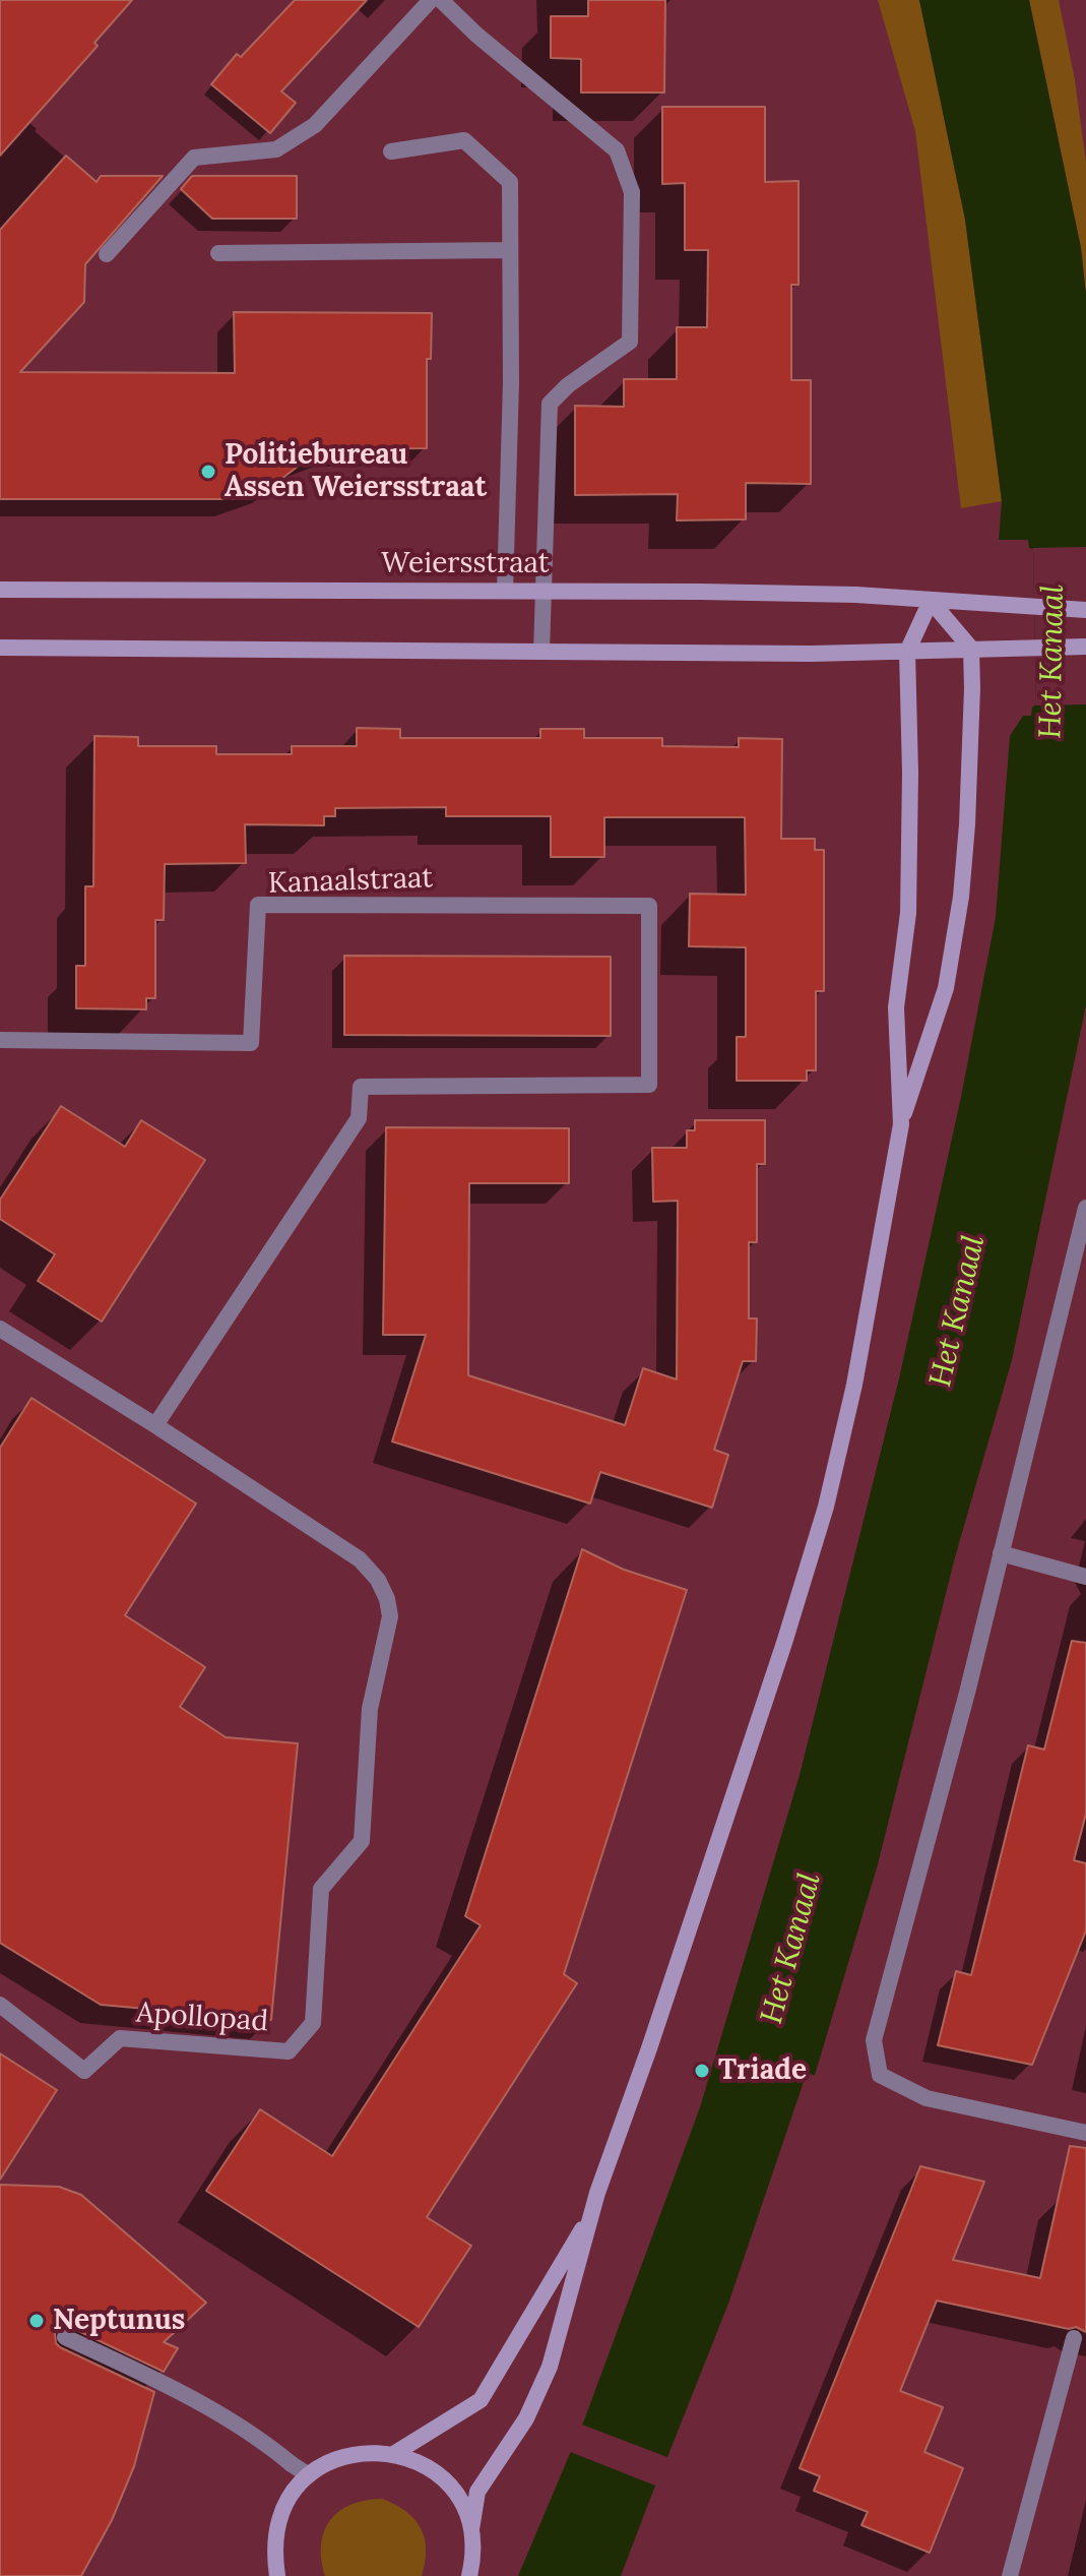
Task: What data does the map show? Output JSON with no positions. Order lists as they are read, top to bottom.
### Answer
{
  "streets": {
    "main road": ["Weiersstraat"],
    "street": ["Kanaalstraat", "Apollopad"]
  },
  "crossings": [
    ["Kanaalstraat", "Apollopad"]
  ],
  "water": ["Het Kanaal"],
  "places": ["Politiebureau Assen Weiersstraat", "Triade", "Neptunus"]
}
